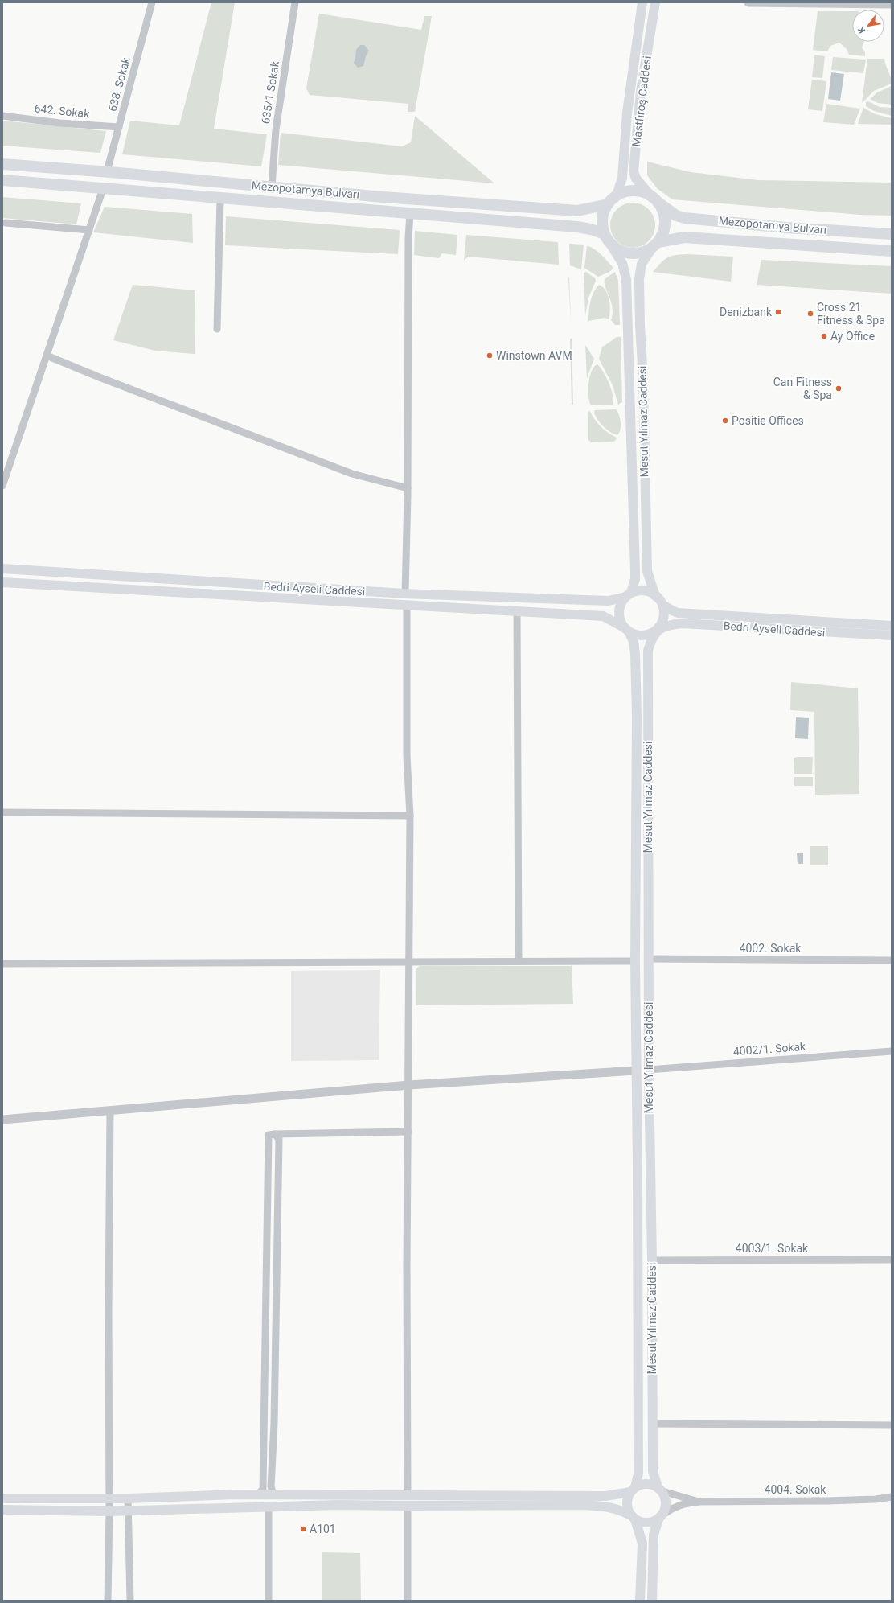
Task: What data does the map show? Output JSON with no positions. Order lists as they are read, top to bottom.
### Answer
{
  "streets": {
    "main road": [
      "Mastfıroş Caddesi",
      "Mezopotamya Bulvarı",
      "Mesut Yılmaz Caddesi",
      "Bedri Ayseli Caddesi"
    ],
    "street": [
      "638. Sokak",
      "635/1 Sokak",
      "642. Sokak",
      "4002. Sokak",
      "4002/1. Sokak",
      "4003/1. Sokak",
      "4004. Sokak"
    ]
  },
  "crossings": [
    ["638. Sokak", "642. Sokak"],
    ["638. Sokak", "Mezopotamya Bulvarı"],
    ["635/1 Sokak", "Mezopotamya Bulvarı"],
    ["Mastfıroş Caddesi", "Mezopotamya Bulvarı"],
    ["Mastfıroş Caddesi", "Mesut Yılmaz Caddesi"],
    ["Mezopotamya Bulvarı", "Mesut Yılmaz Caddesi"],
    ["Mesut Yılmaz Caddesi", "Bedri Ayseli Caddesi"],
    ["Mesut Yılmaz Caddesi", "4002. Sokak"],
    ["Mesut Yılmaz Caddesi", "4002/1. Sokak"],
    ["Mesut Yılmaz Caddesi", "4003/1. Sokak"]
  ],
  "places": [
    "Denizbank",
    "Cross 21 Fitness & Spa",
    "Ay Office",
    "Winstown AVM",
    "Can Fitness & Spa",
    "Positie Offices",
    "A101"
  ],
  "north": "bottom left"
}
